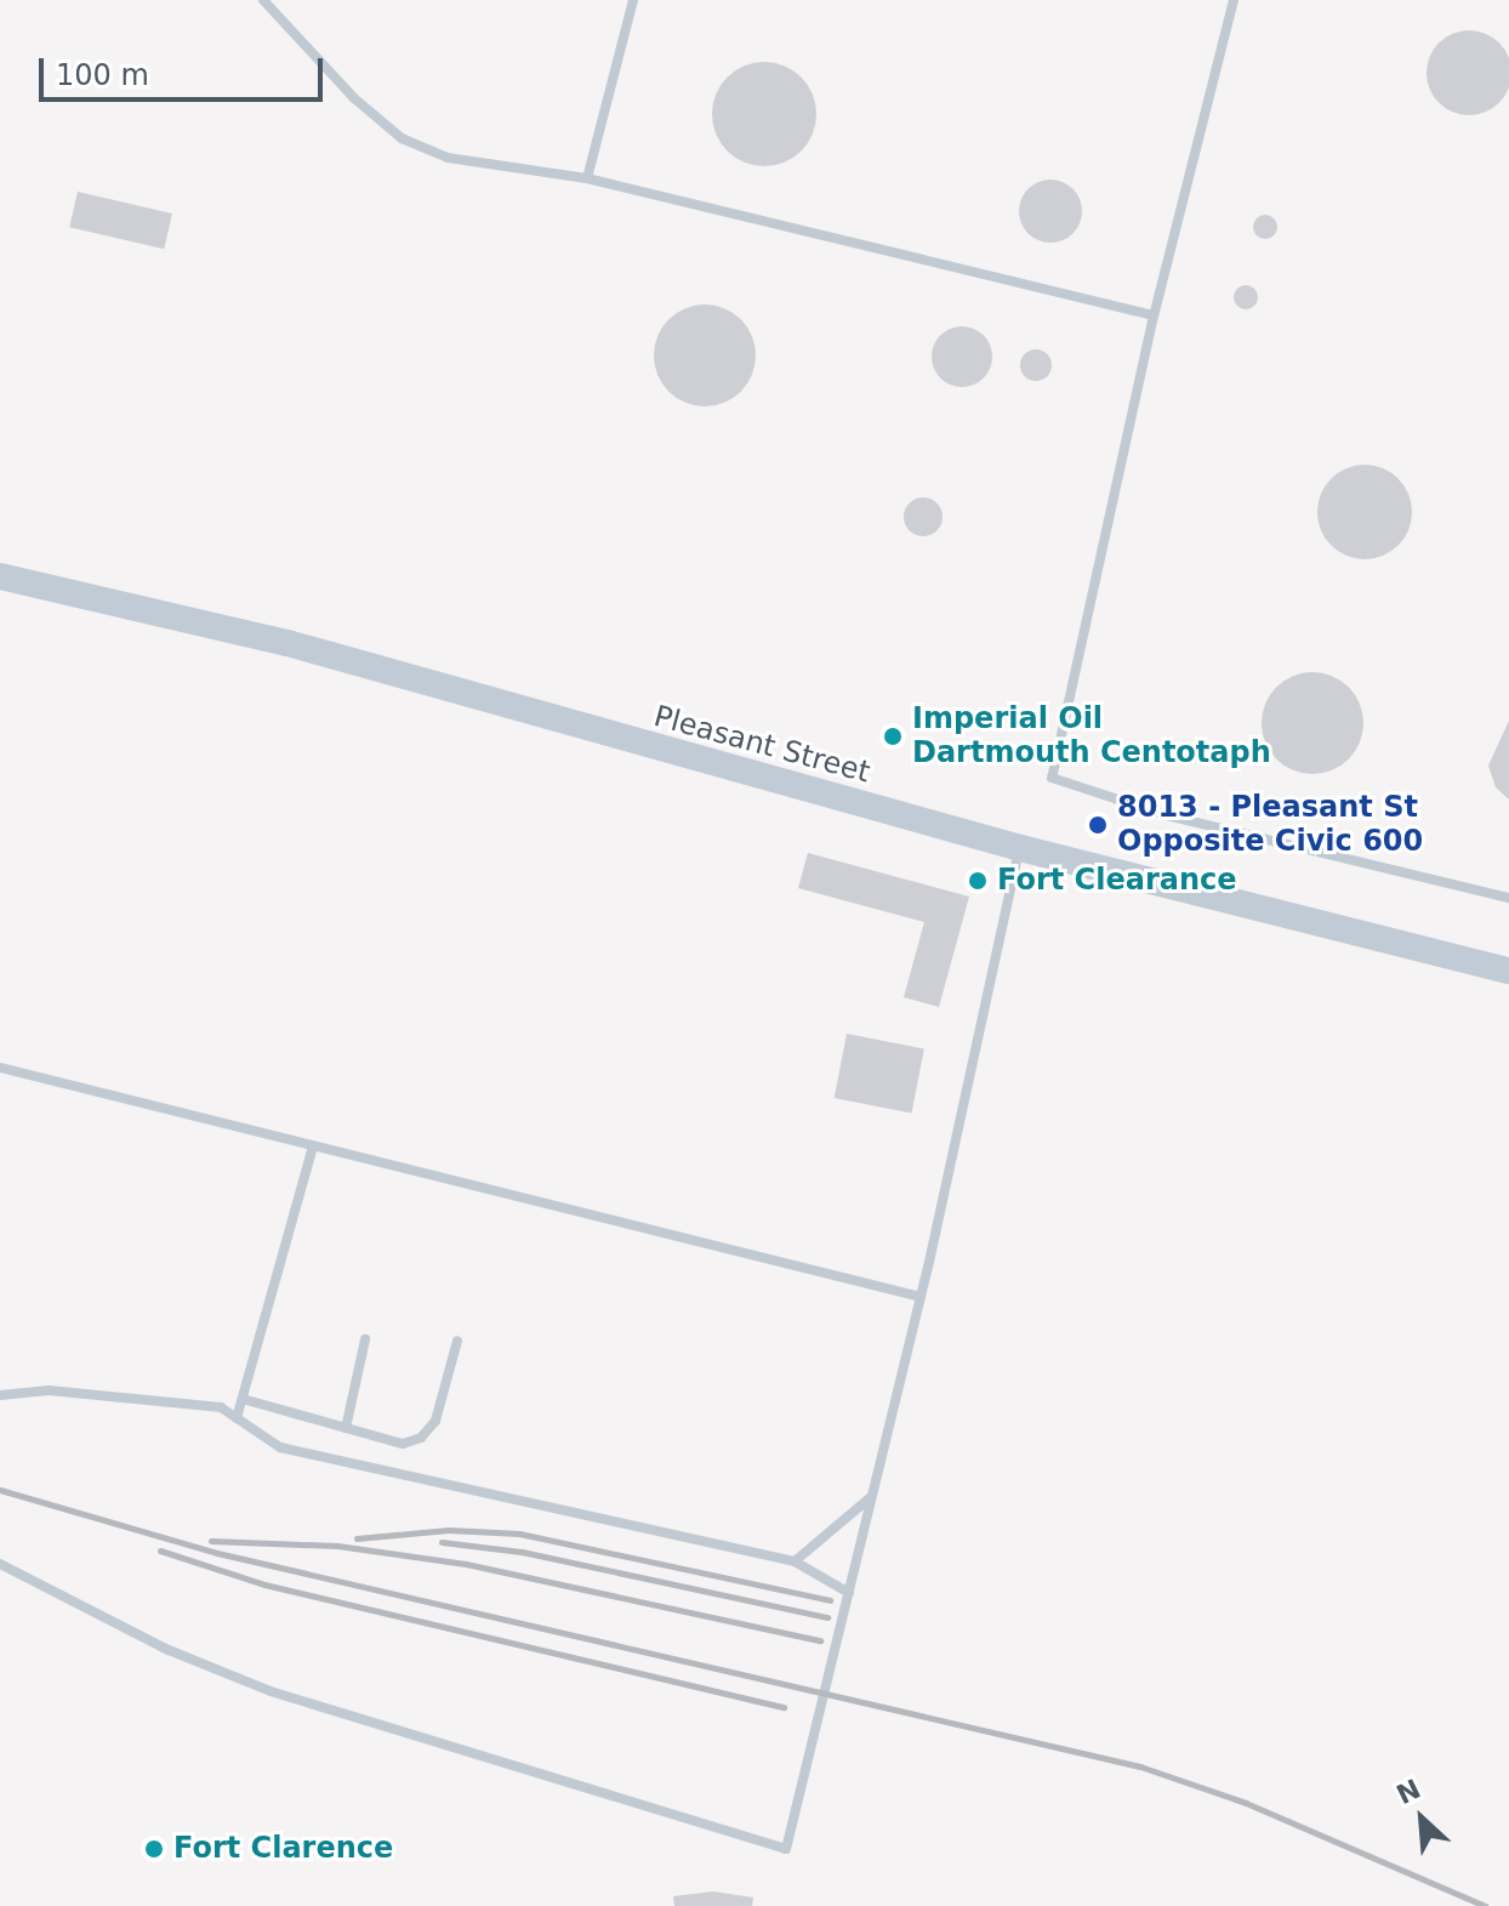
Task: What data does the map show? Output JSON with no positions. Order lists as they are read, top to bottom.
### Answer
{
  "streets": {
    "main road": ["Pleasant Street"]
  },
  "places": [
    "Imperial Oil Dartmouth Centotaph",
    "8013 - Pleasant St Opposite Civic 600",
    "Fort Clearance",
    "Fort Clarence"
  ],
  "scale_bar": "100 m",
  "north": "top left"
}
